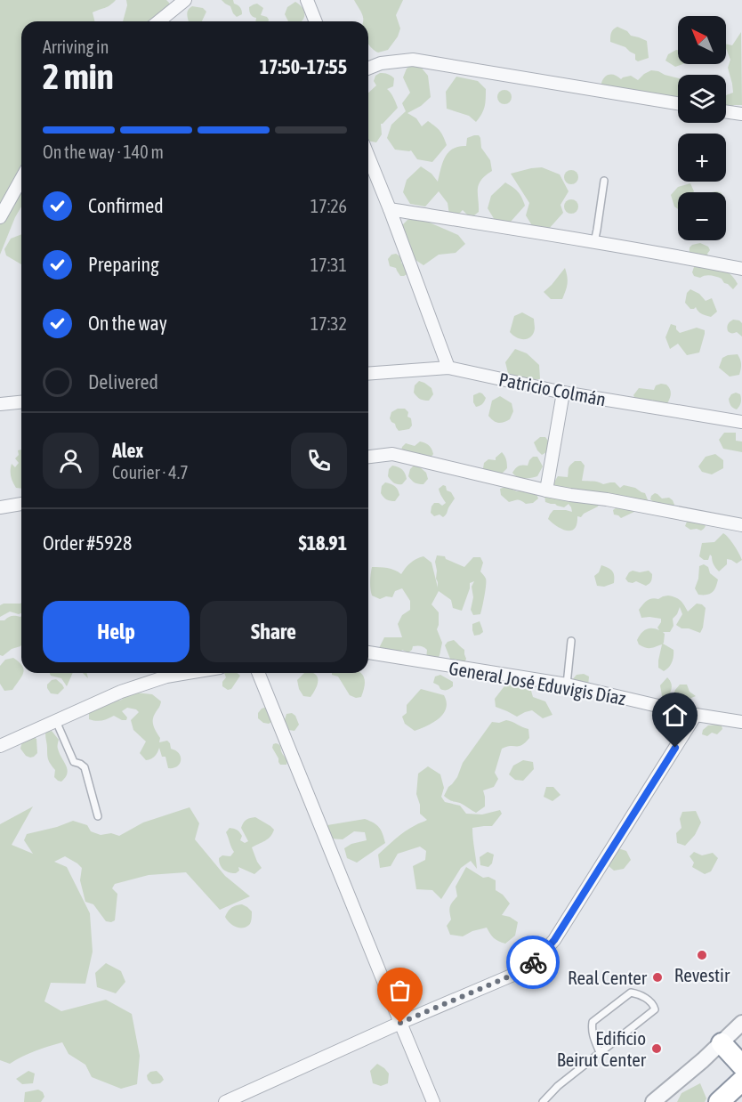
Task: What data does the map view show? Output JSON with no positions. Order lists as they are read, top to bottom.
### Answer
{
  "streets": {
    "street": ["Patricio Colmán", "General José Eduvigis Díaz"]
  },
  "places": ["Revestir", "Real Center", "Edificio Beirut Center"],
  "north": "top left",
  "page": {
    "map_buttons": ["+", "−"],
    "heading": ["2 min", "Arriving in", "17:50–17:55"],
    "panel": [
      "Alex",
      "Courier · 4.7",
      "Order #5928",
      "$18.91"
    ],
    "bar": "On the way · 140 m",
    "list": [
      ["Confirmed", "17:26"],
      ["Preparing", "17:31"],
      ["On the way", "17:32"],
      "Delivered"
    ],
    "buttons": ["Help", "Share"]
  }
}
